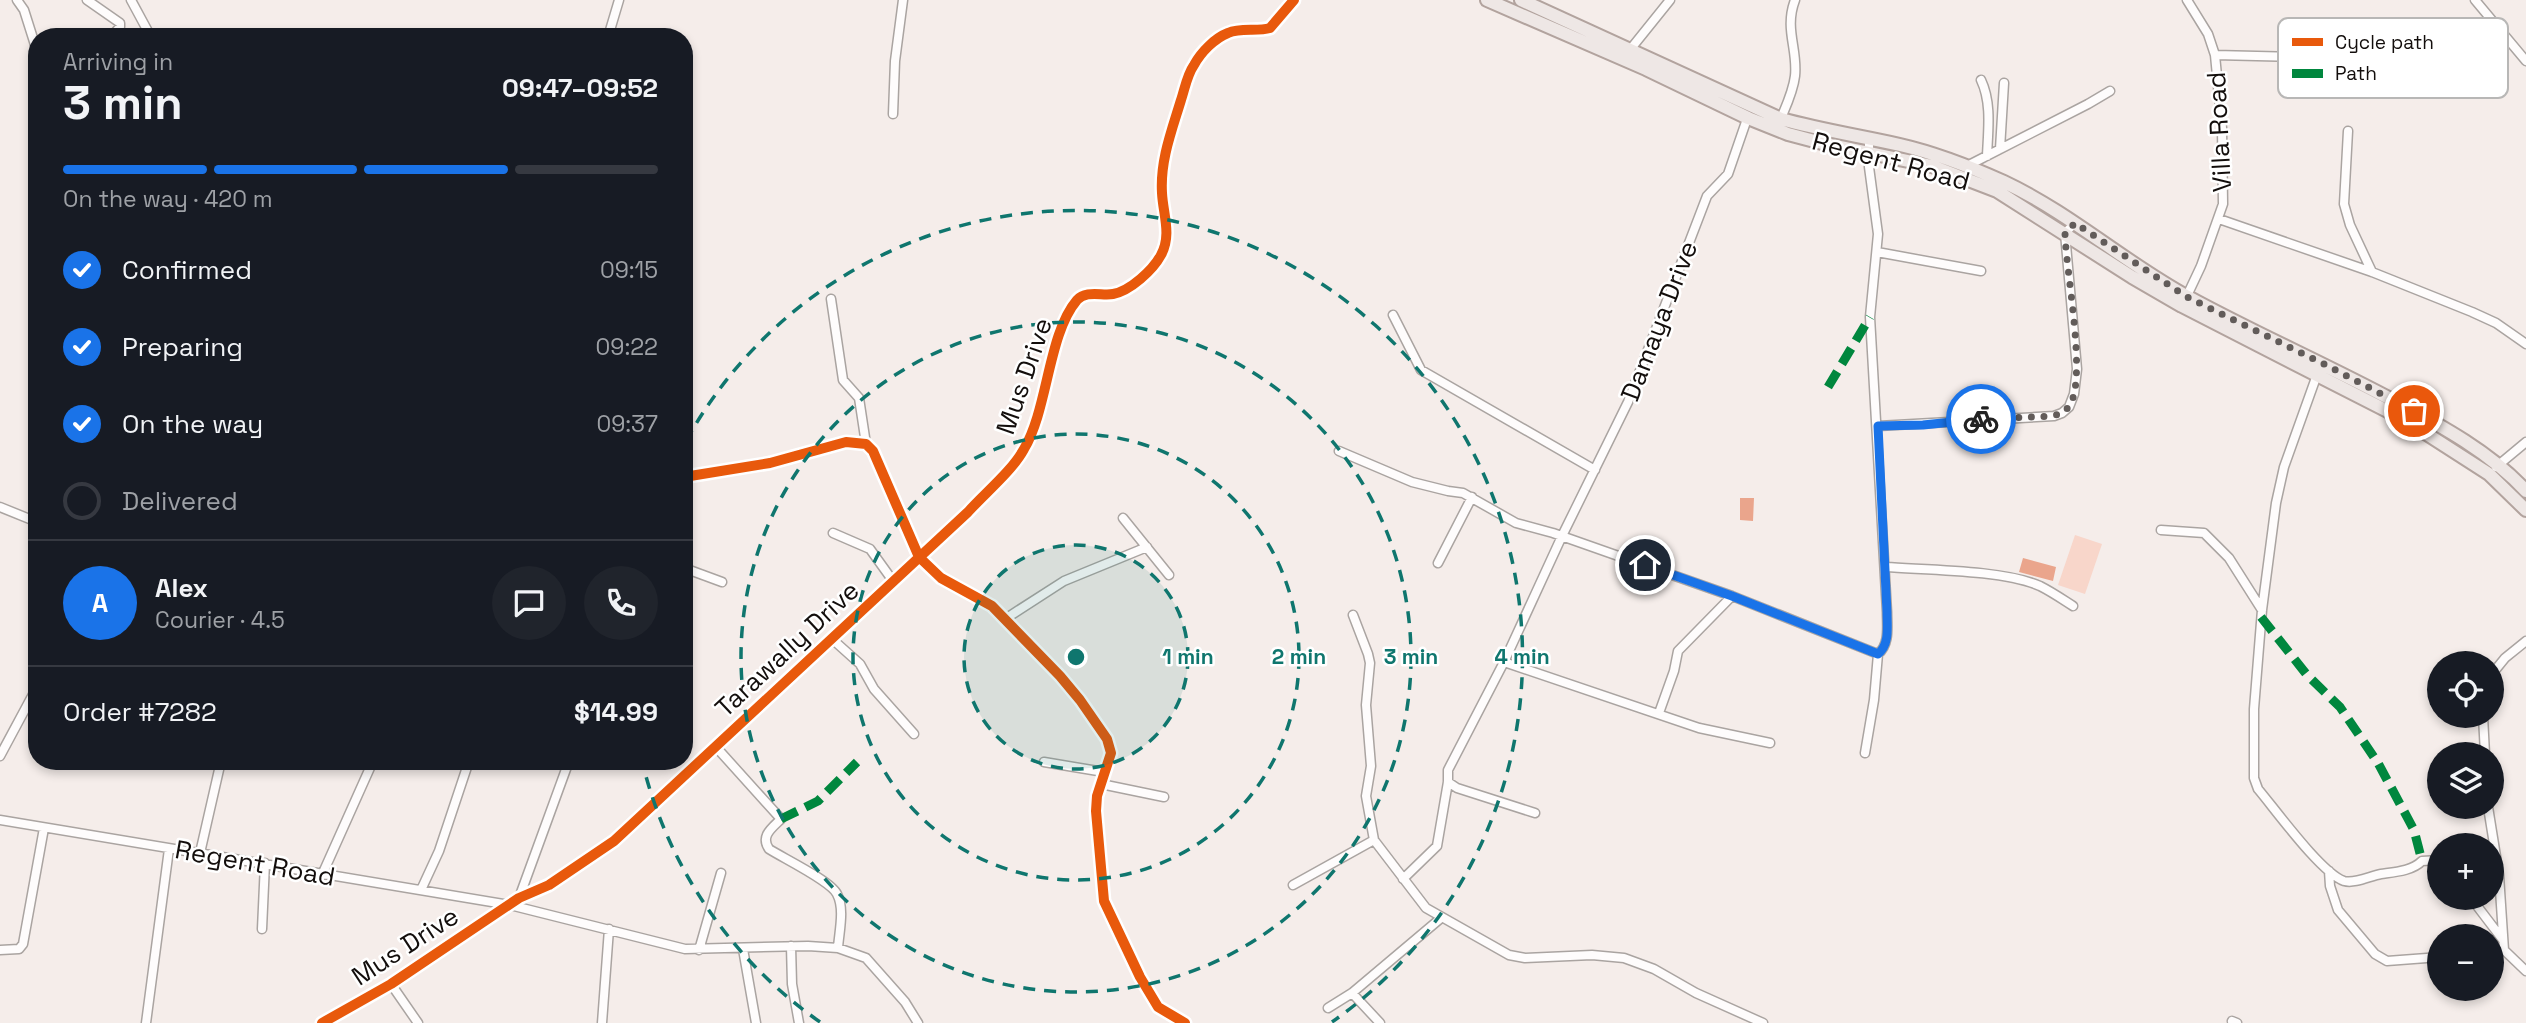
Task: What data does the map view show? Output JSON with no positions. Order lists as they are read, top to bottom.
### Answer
{
  "streets": {
    "main road": ["Regent Road"],
    "street": [
      "Villa Road",
      "Damaya Drive",
      "Mus Drive",
      "Tarawally Drive"
    ]
  },
  "crossings": [
    ["Villa Road", "Regent Road"],
    ["Regent Road", "Damaya Drive"],
    ["Regent Road", "Mus Drive"],
    ["Regent Road", "Tarawally Drive"],
    ["Mus Drive", "Tarawally Drive"]
  ],
  "legend": ["Cycle path", "Path"],
  "page": {
    "heading": ["3 min", "Arriving in", "09:47–09:52"],
    "panel": [
      "Alex",
      "Courier · 4.5",
      "Order #7282",
      "$14.99"
    ],
    "bar": "On the way · 420 m",
    "list": [
      ["Confirmed", "09:15"],
      ["Preparing", "09:22"],
      ["On the way", "09:37"],
      "Delivered"
    ],
    "round": "A",
    "map_buttons": ["+", "−"]
  },
  "rings": [
    "1 min",
    "2 min",
    "3 min",
    "4 min"
  ]
}
